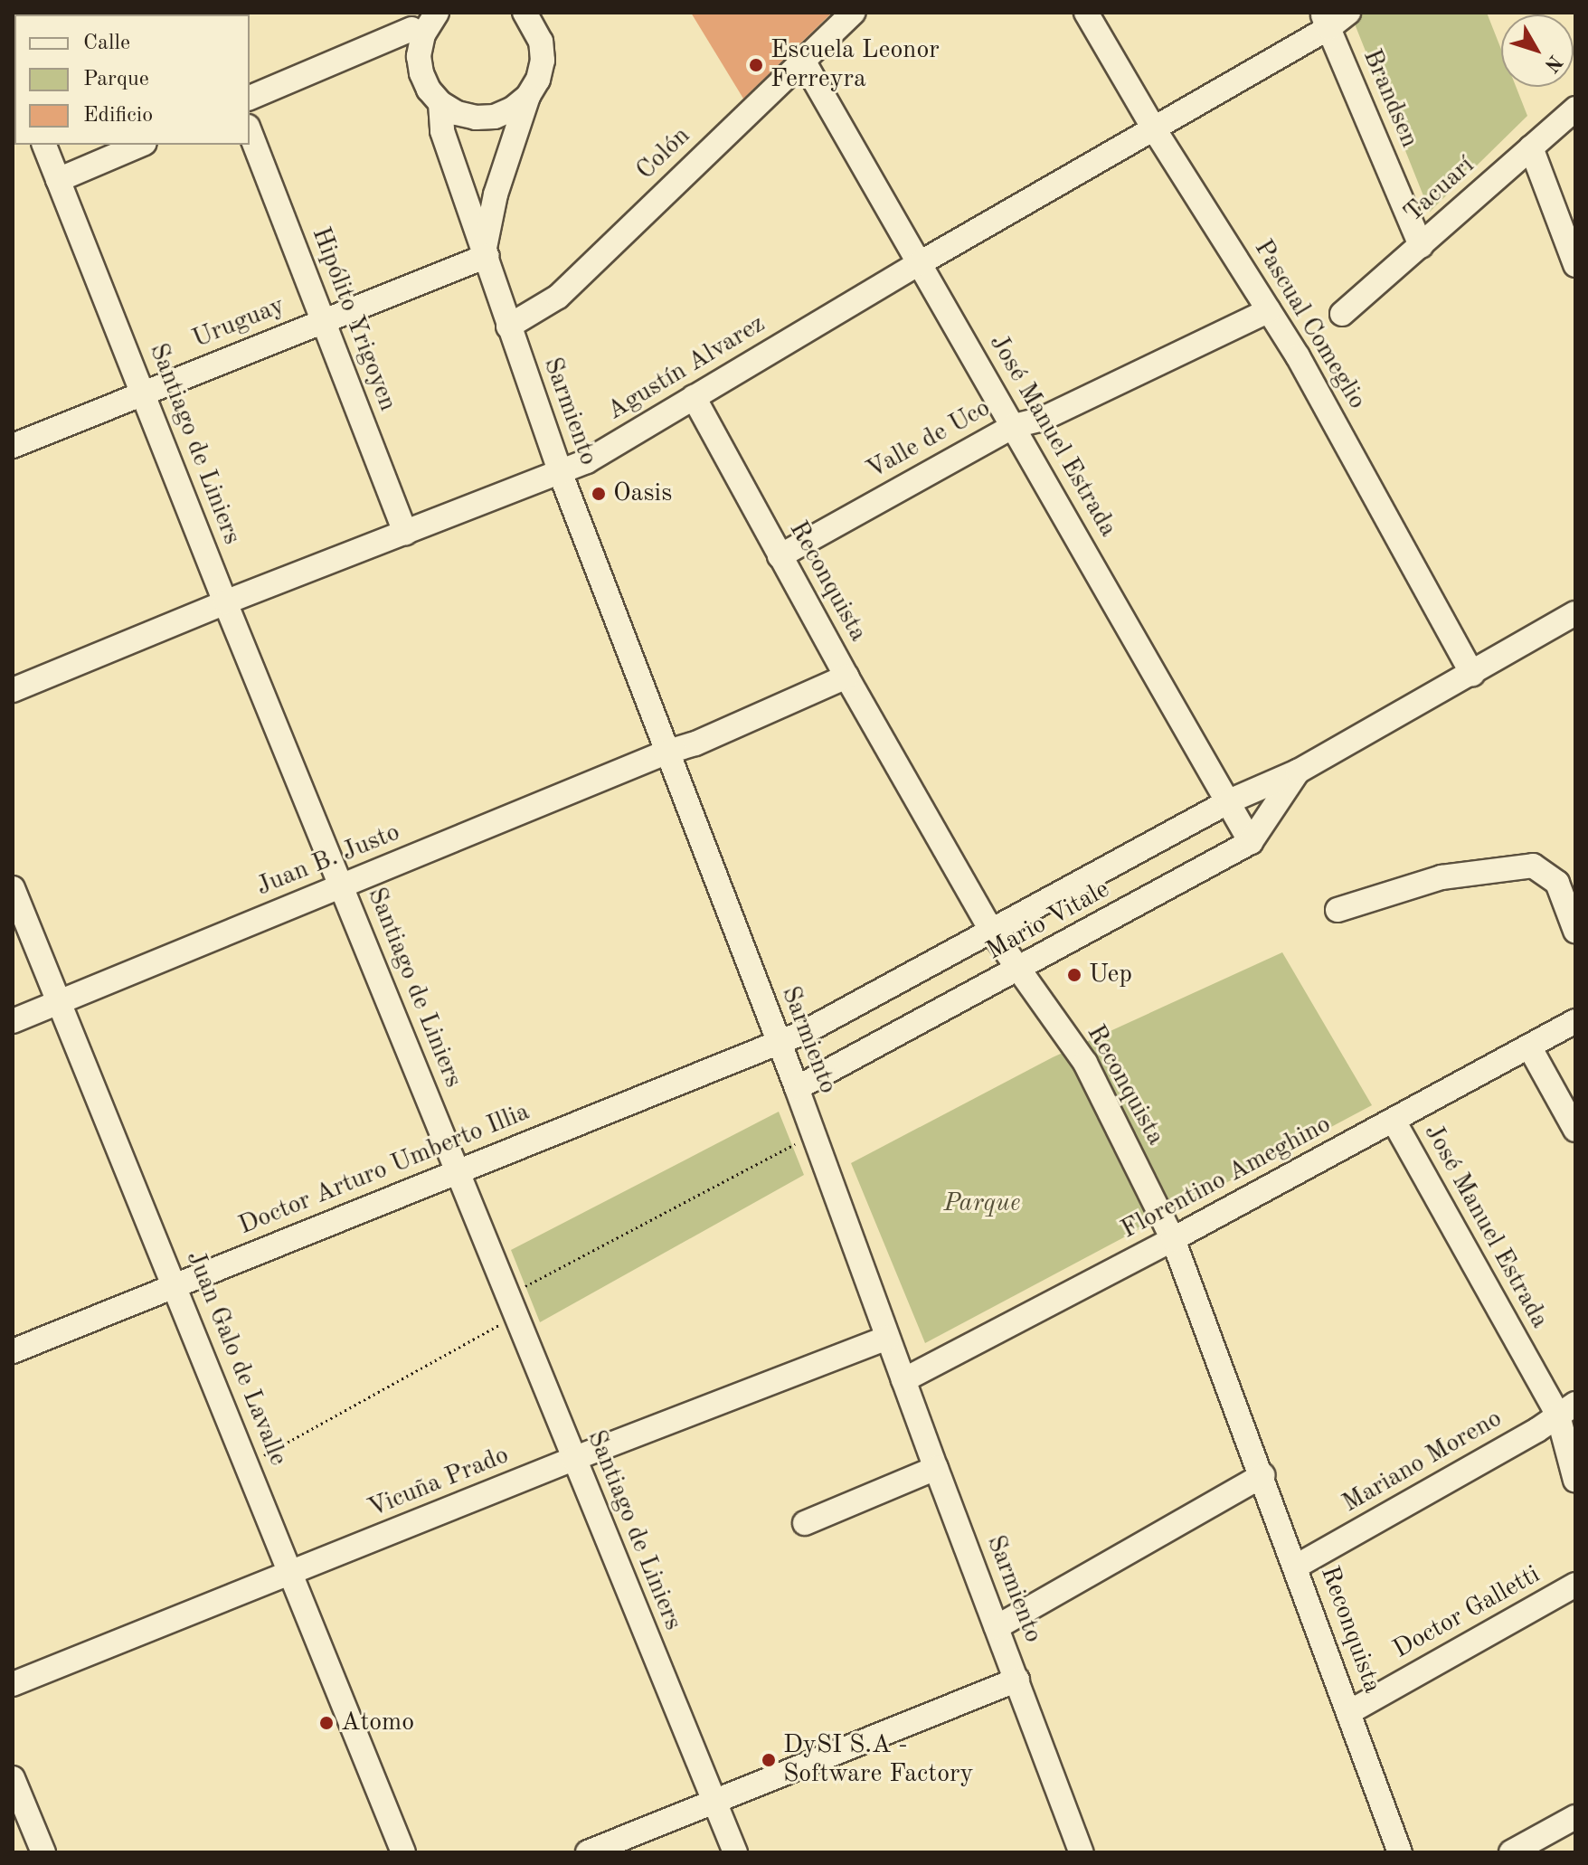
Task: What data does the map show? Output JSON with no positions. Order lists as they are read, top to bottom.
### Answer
{
  "streets": {
    "street": [
      "Brandsen",
      "Colón",
      "Tacuarí",
      "Hipólito Yrigoyen",
      "Uruguay",
      "Pascual Comeglio",
      "Agustín Alvarez",
      "Sarmiento",
      "José Manuel Estrada",
      "Valle de Uco",
      "Santiago de Liniers",
      "Reconquista",
      "Juan B. Justo",
      "Mario Vitale",
      "Doctor Arturo Umberto Illia",
      "Florentino Ameghino",
      "Juan Galo de Lavalle",
      "Mariano Moreno",
      "Vicuña Prado",
      "Doctor Galletti"
    ]
  },
  "crossings": [
    ["Brandsen", "Tacuarí"],
    ["Brandsen", "Agustín Alvarez"],
    ["Colón", "Sarmiento"],
    ["Colón", "José Manuel Estrada"],
    ["Hipólito Yrigoyen", "Uruguay"],
    ["Hipólito Yrigoyen", "Agustín Alvarez"],
    ["Uruguay", "Sarmiento"],
    ["Uruguay", "Santiago de Liniers"],
    ["Pascual Comeglio", "Agustín Alvarez"],
    ["Pascual Comeglio", "Valle de Uco"],
    ["Pascual Comeglio", "Mario Vitale"],
    ["Agustín Alvarez", "Sarmiento"],
    ["Agustín Alvarez", "José Manuel Estrada"],
    ["Agustín Alvarez", "Santiago de Liniers"],
    ["Agustín Alvarez", "Reconquista"],
    ["Sarmiento", "Juan B. Justo"],
    ["Sarmiento", "Mario Vitale"],
    ["Sarmiento", "Doctor Arturo Umberto Illia"],
    ["Sarmiento", "Florentino Ameghino"],
    ["Sarmiento", "Vicuña Prado"],
    ["José Manuel Estrada", "Valle de Uco"],
    ["José Manuel Estrada", "Mario Vitale"],
    ["José Manuel Estrada", "Florentino Ameghino"],
    ["José Manuel Estrada", "Mariano Moreno"],
    ["Valle de Uco", "Reconquista"],
    ["Santiago de Liniers", "Juan B. Justo"],
    ["Santiago de Liniers", "Doctor Arturo Umberto Illia"],
    ["Santiago de Liniers", "Vicuña Prado"],
    ["Reconquista", "Juan B. Justo"],
    ["Reconquista", "Mario Vitale"],
    ["Reconquista", "Florentino Ameghino"],
    ["Reconquista", "Mariano Moreno"],
    ["Reconquista", "Doctor Galletti"],
    ["Juan B. Justo", "Juan Galo de Lavalle"],
    ["Mario Vitale", "Doctor Arturo Umberto Illia"],
    ["Doctor Arturo Umberto Illia", "Juan Galo de Lavalle"],
    ["Juan Galo de Lavalle", "Vicuña Prado"]
  ],
  "parks": ["Parque"],
  "places": [
    "Escuela Leonor Ferreyra",
    "Oasis",
    "Uep",
    "Atomo",
    "DySI S.A - Software Factory"
  ],
  "legend": ["Calle", "Parque", "Edificio"],
  "north": "bottom right"
}
